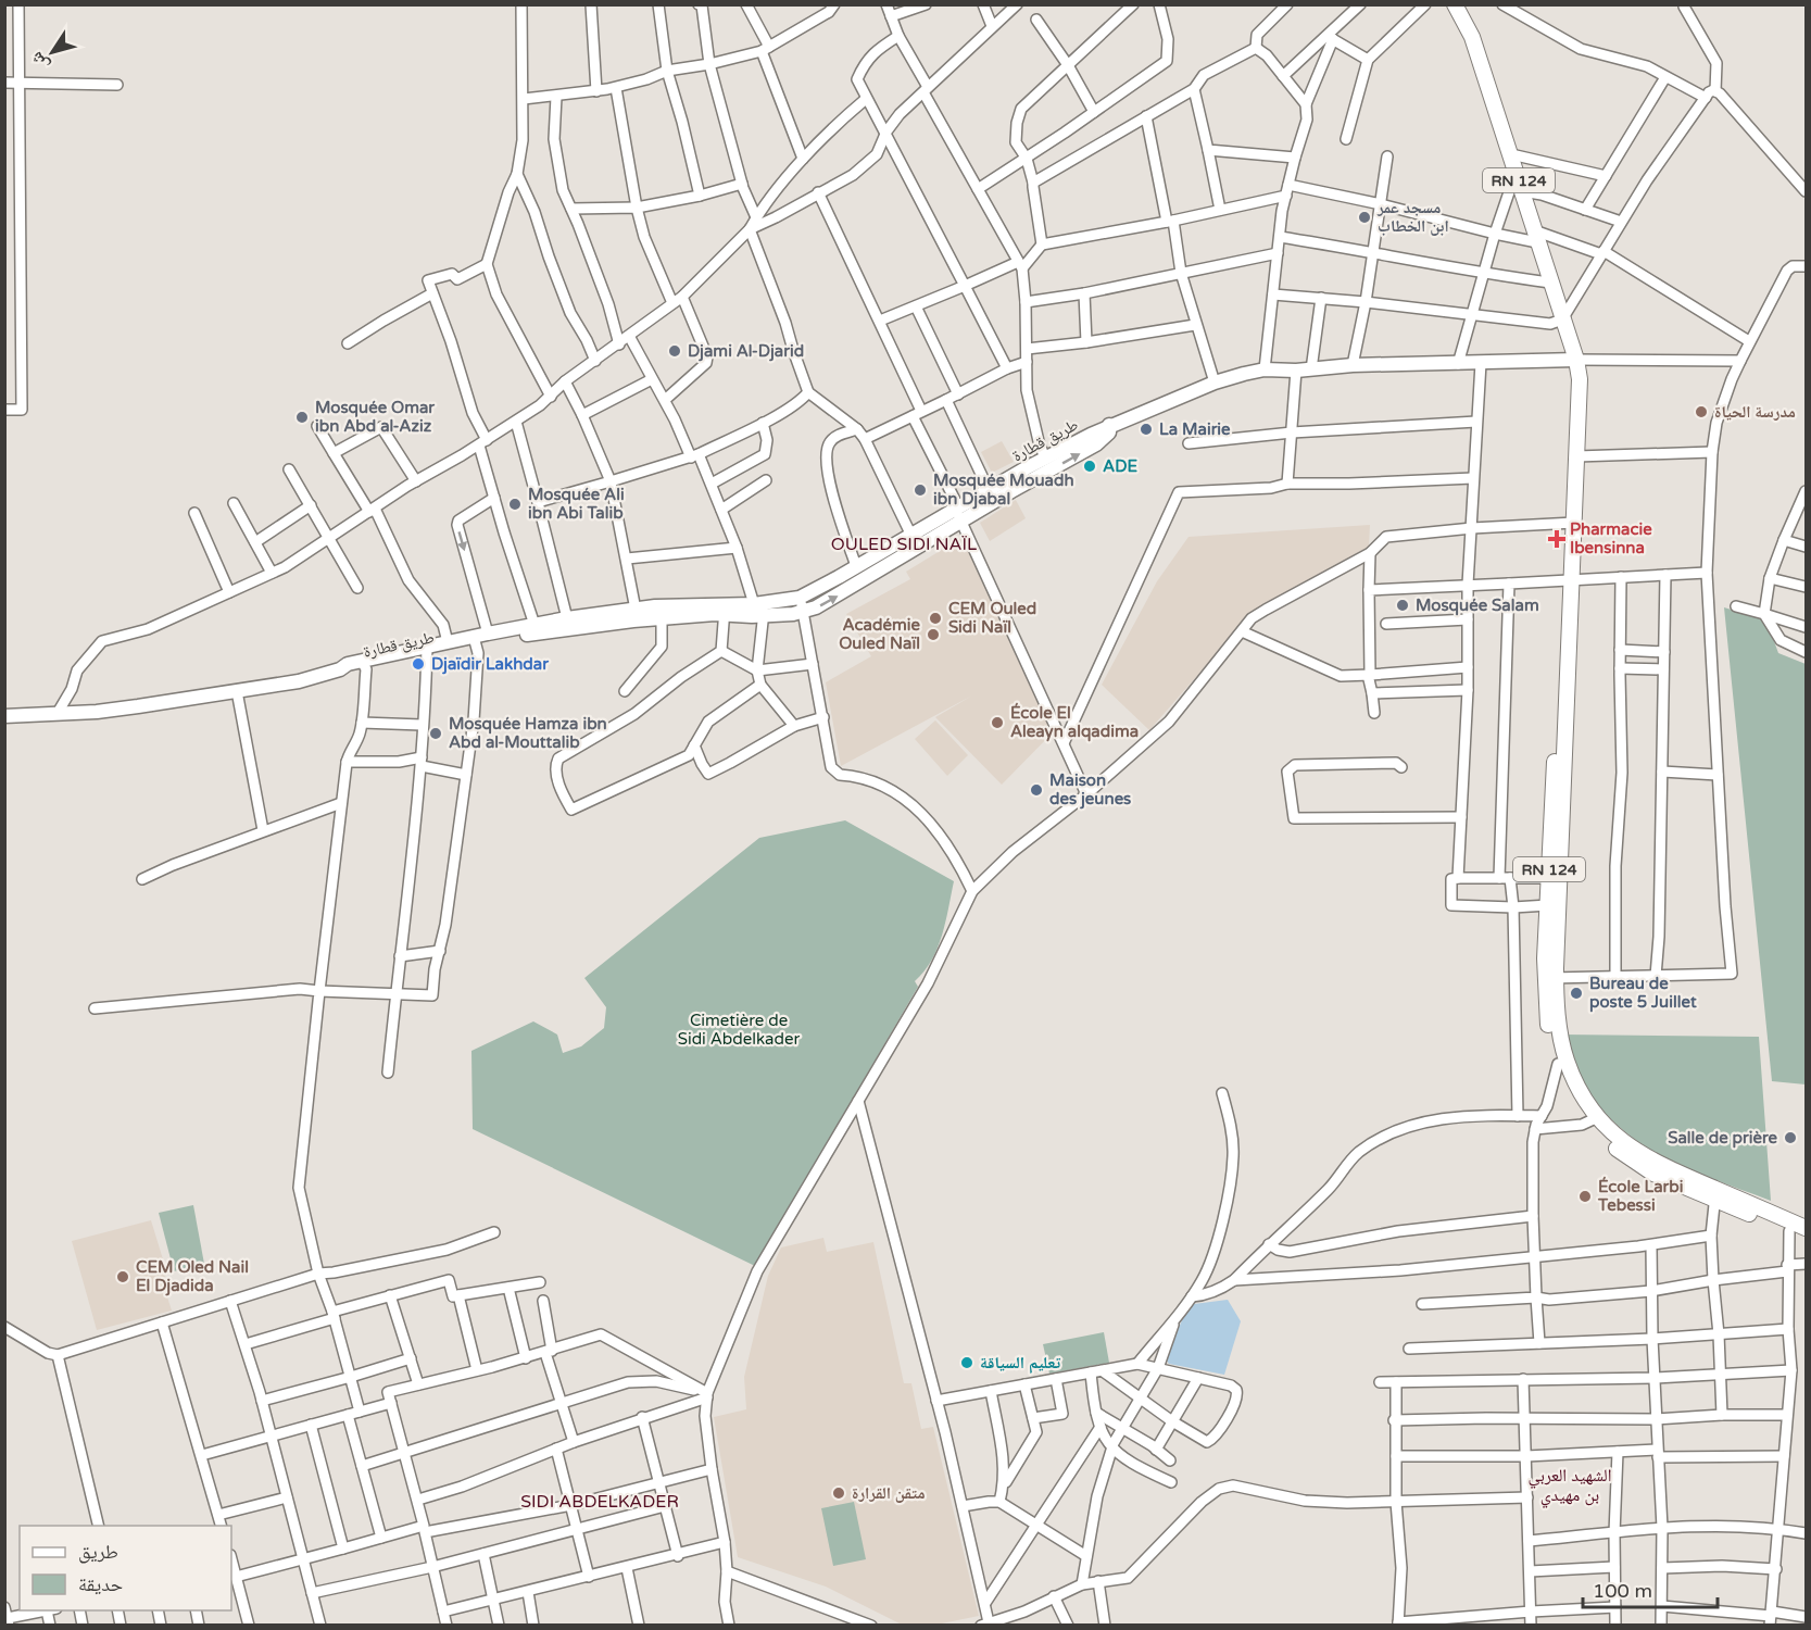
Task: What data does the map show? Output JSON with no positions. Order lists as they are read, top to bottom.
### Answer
{
  "streets": {
    "main road": ["RN 124", "طريق قطارة"]
  },
  "crossings": [
    ["RN 124", "طريق قطارة"]
  ],
  "districts": ["OULED SIDI NAÏL", "الشهيد العربي بن مهيدي", "SIDI ABDELKADER"],
  "parks": ["Cimetière de Sidi Abdelkader"],
  "places": {
    "other": [
      "مسجد عمر ابن الخطاب",
      "Djami Al-Djarid",
      "مدرسة الحياة",
      "Mosquée Omar ibn Abd al-Aziz",
      "La Mairie",
      "ADE",
      "Mosquée Mouadh ibn Djabal",
      "Mosquée Ali ibn Abi Talib",
      "Mosquée Salam",
      "CEM Ouled Sidi Naïl",
      "Académie Ouled Naïl",
      "Djaïdir Lakhdar",
      "École El Aleayn alqadima",
      "Mosquée Hamza ibn Abd al-Mouttalib",
      "Maison des jeunes",
      "Bureau de poste 5 Juillet",
      "Salle de prière",
      "École Larbi Tebessi",
      "CEM Oled Nail El Djadida",
      "تعليم السياقة",
      "متقن القرارة"
    ],
    "health": ["Pharmacie Ibensinna"]
  },
  "legend": ["طريق", "حديقة"],
  "scale_bar": "100 m",
  "north": "bottom left"
}
